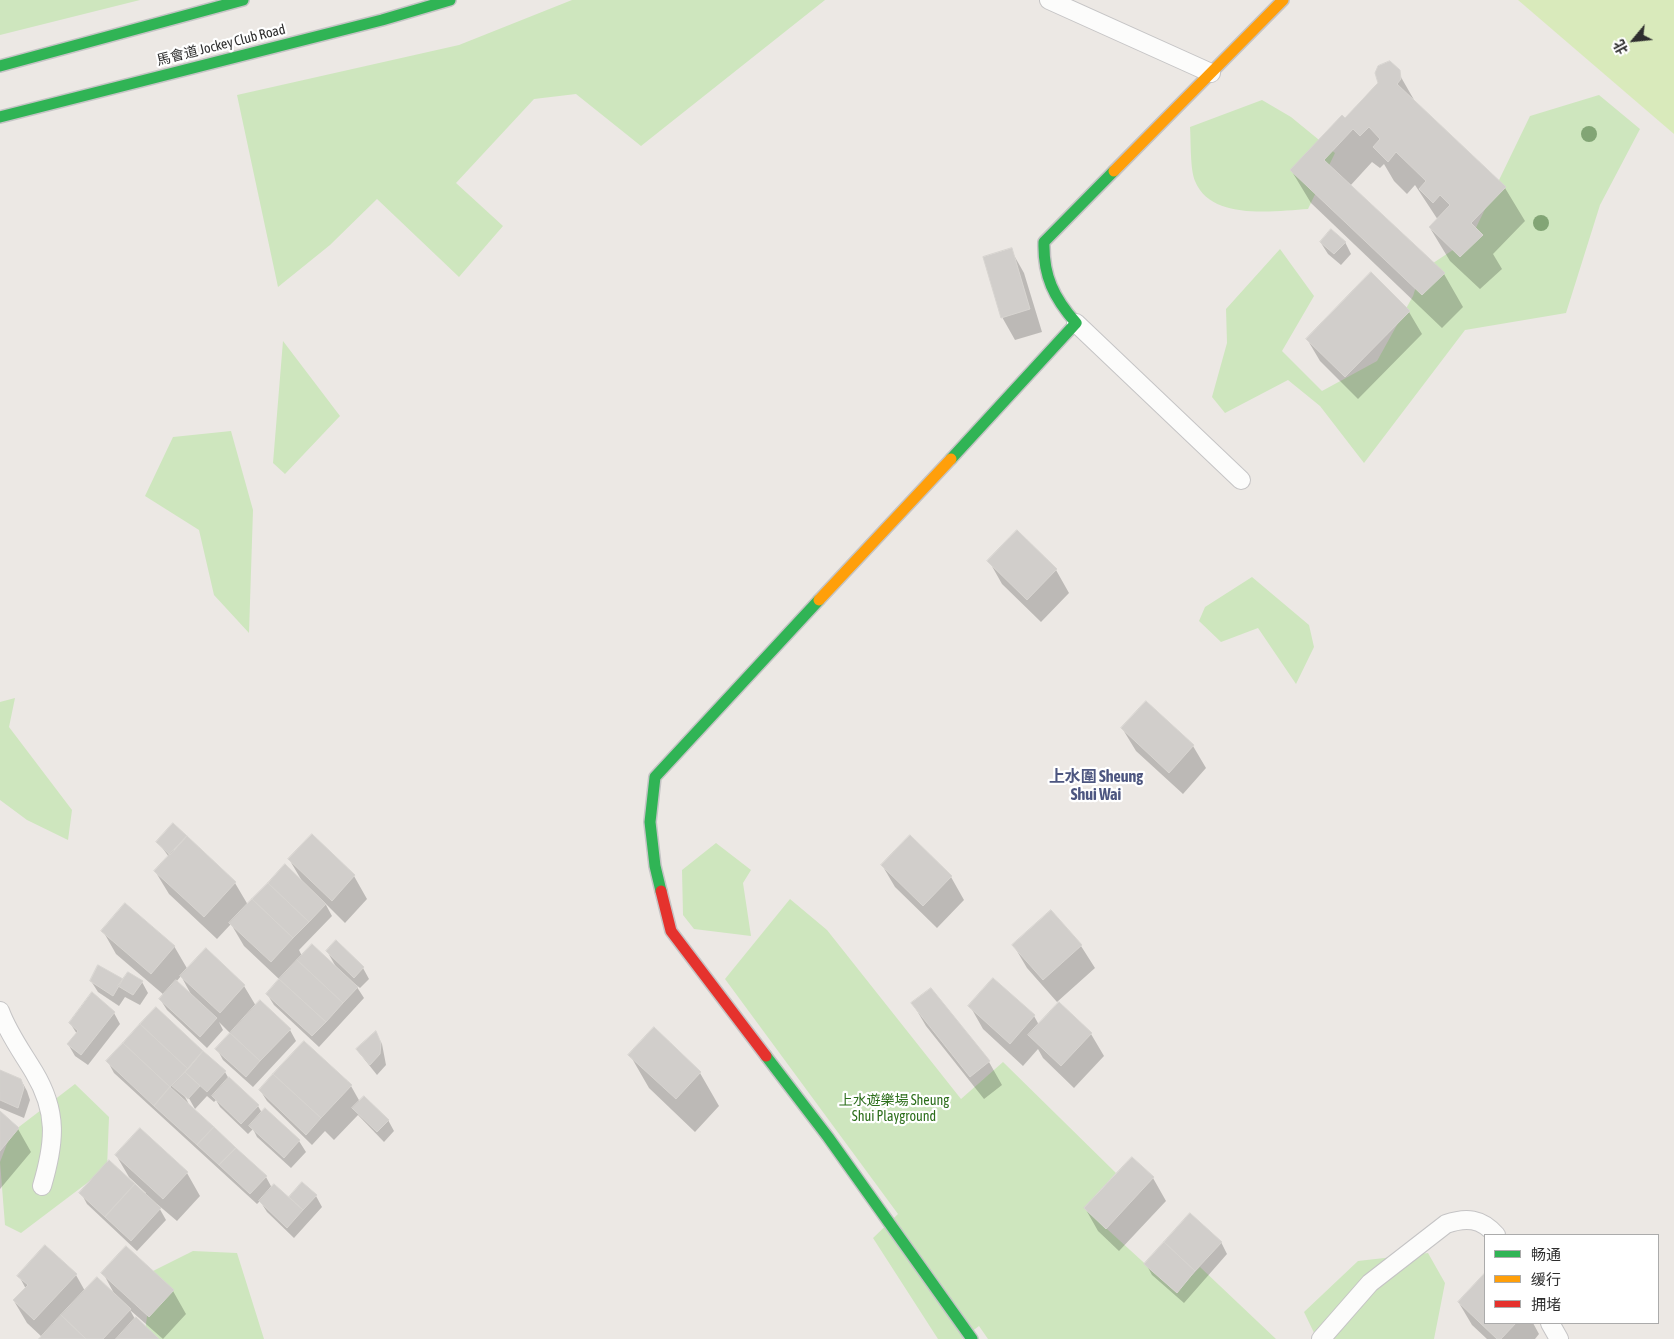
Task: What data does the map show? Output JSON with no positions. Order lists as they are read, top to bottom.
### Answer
{
  "streets": {
    "street": ["馬會道 Jockey Club Road"]
  },
  "districts": ["上水圍 Sheung Shui Wai"],
  "parks": ["上水遊樂場 Sheung Shui Playground"],
  "legend": ["畅通", "缓行", "拥堵"],
  "north": "bottom left"
}
